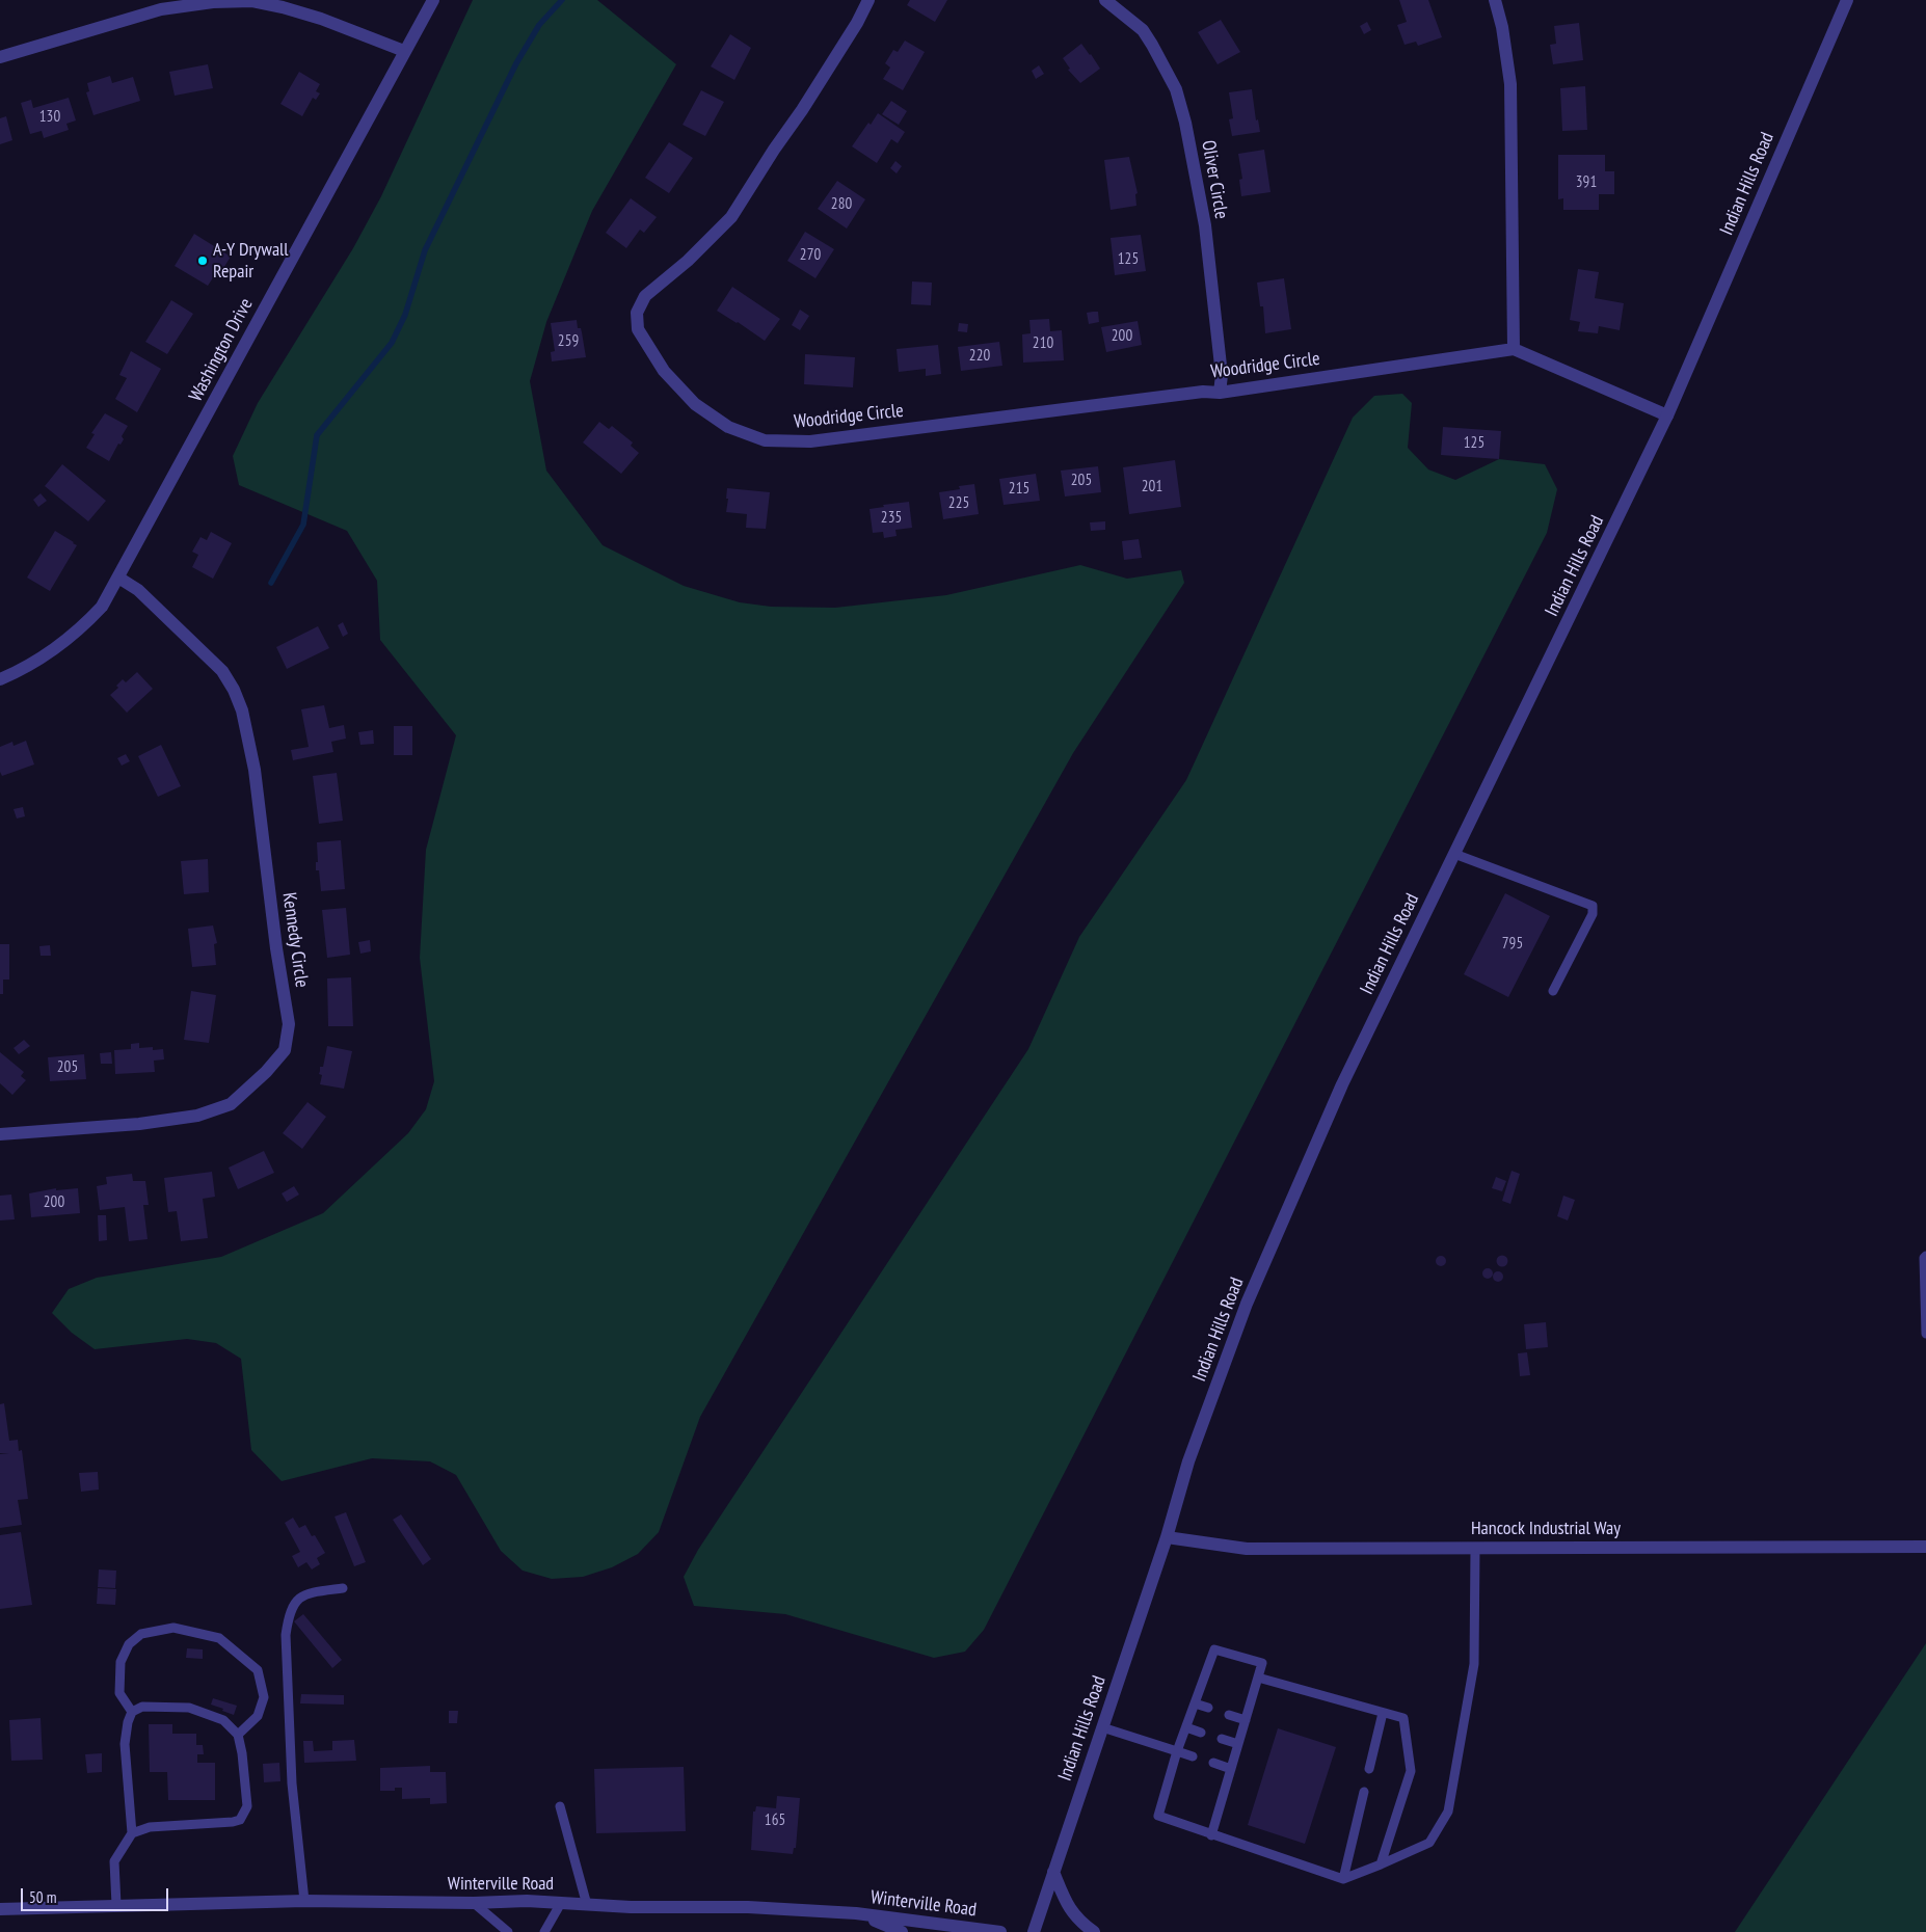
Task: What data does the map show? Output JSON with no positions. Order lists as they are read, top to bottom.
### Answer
{
  "streets": {
    "street": [
      "Oliver Circle",
      "Indian Hills Road",
      "Washington Drive",
      "Woodridge Circle",
      "Kennedy Circle",
      "Hancock Industrial Way",
      "Winterville Road"
    ]
  },
  "crossings": [
    ["Oliver Circle", "Woodridge Circle"],
    ["Indian Hills Road", "Hancock Industrial Way"],
    ["Washington Drive", "Kennedy Circle"]
  ],
  "places": ["A-Y Drywall Repair"],
  "house_numbers": [
    "130",
    "391",
    "280",
    "270",
    "125",
    "200",
    "259",
    "210",
    "220",
    "125",
    "205",
    "201",
    "215",
    "225",
    "235",
    "795",
    "205",
    "200",
    "165"
  ],
  "scale_bar": "50 m"
}
